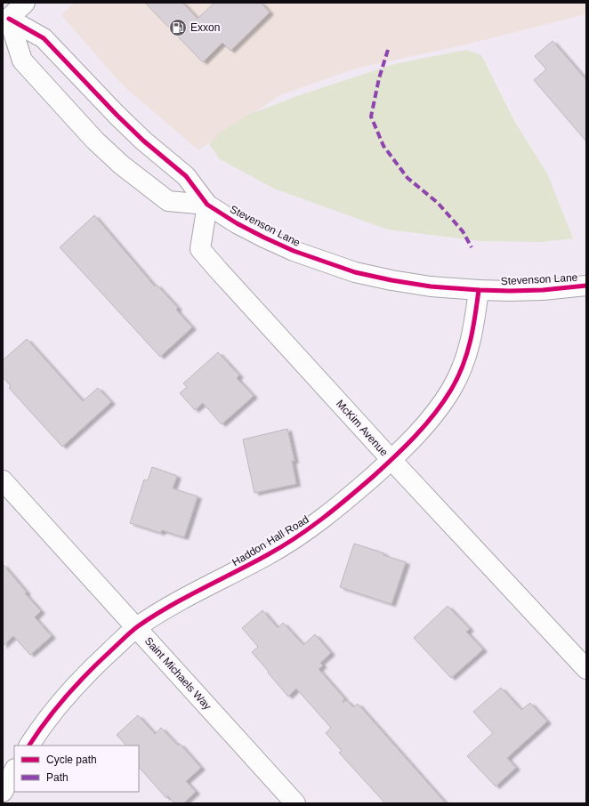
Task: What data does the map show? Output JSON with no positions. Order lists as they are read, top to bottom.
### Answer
{
  "streets": {
    "street": [
      "Stevenson Lane",
      "McKim Avenue",
      "Haddon Hall Road",
      "Saint Michaels Way"
    ]
  },
  "crossings": [
    ["Stevenson Lane", "McKim Avenue"],
    ["Stevenson Lane", "Haddon Hall Road"],
    ["McKim Avenue", "Haddon Hall Road"],
    ["Haddon Hall Road", "Saint Michaels Way"]
  ],
  "places": {
    "fuel station": ["Exxon"]
  },
  "legend": ["Cycle path", "Path"]
}
